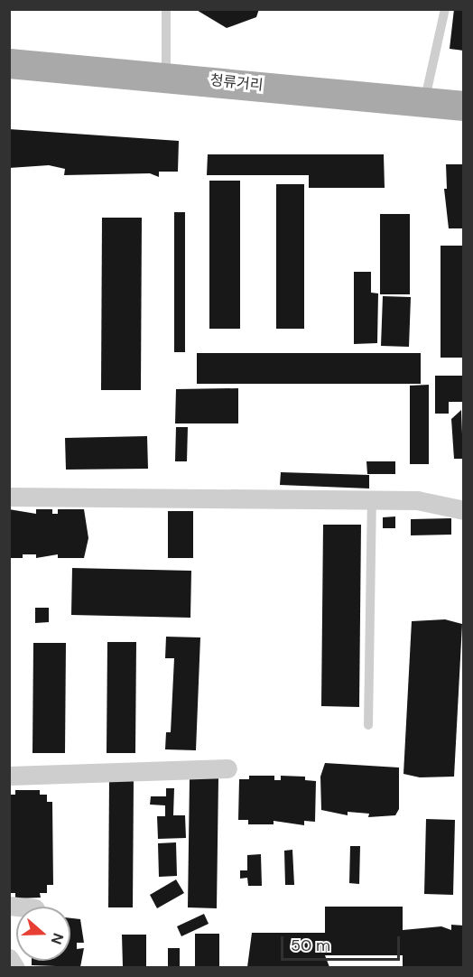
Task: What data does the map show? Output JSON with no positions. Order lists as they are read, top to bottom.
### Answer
{
  "streets": {
    "main road": ["청류거리"]
  },
  "scale_bar": "50 m",
  "north": "right"
}
